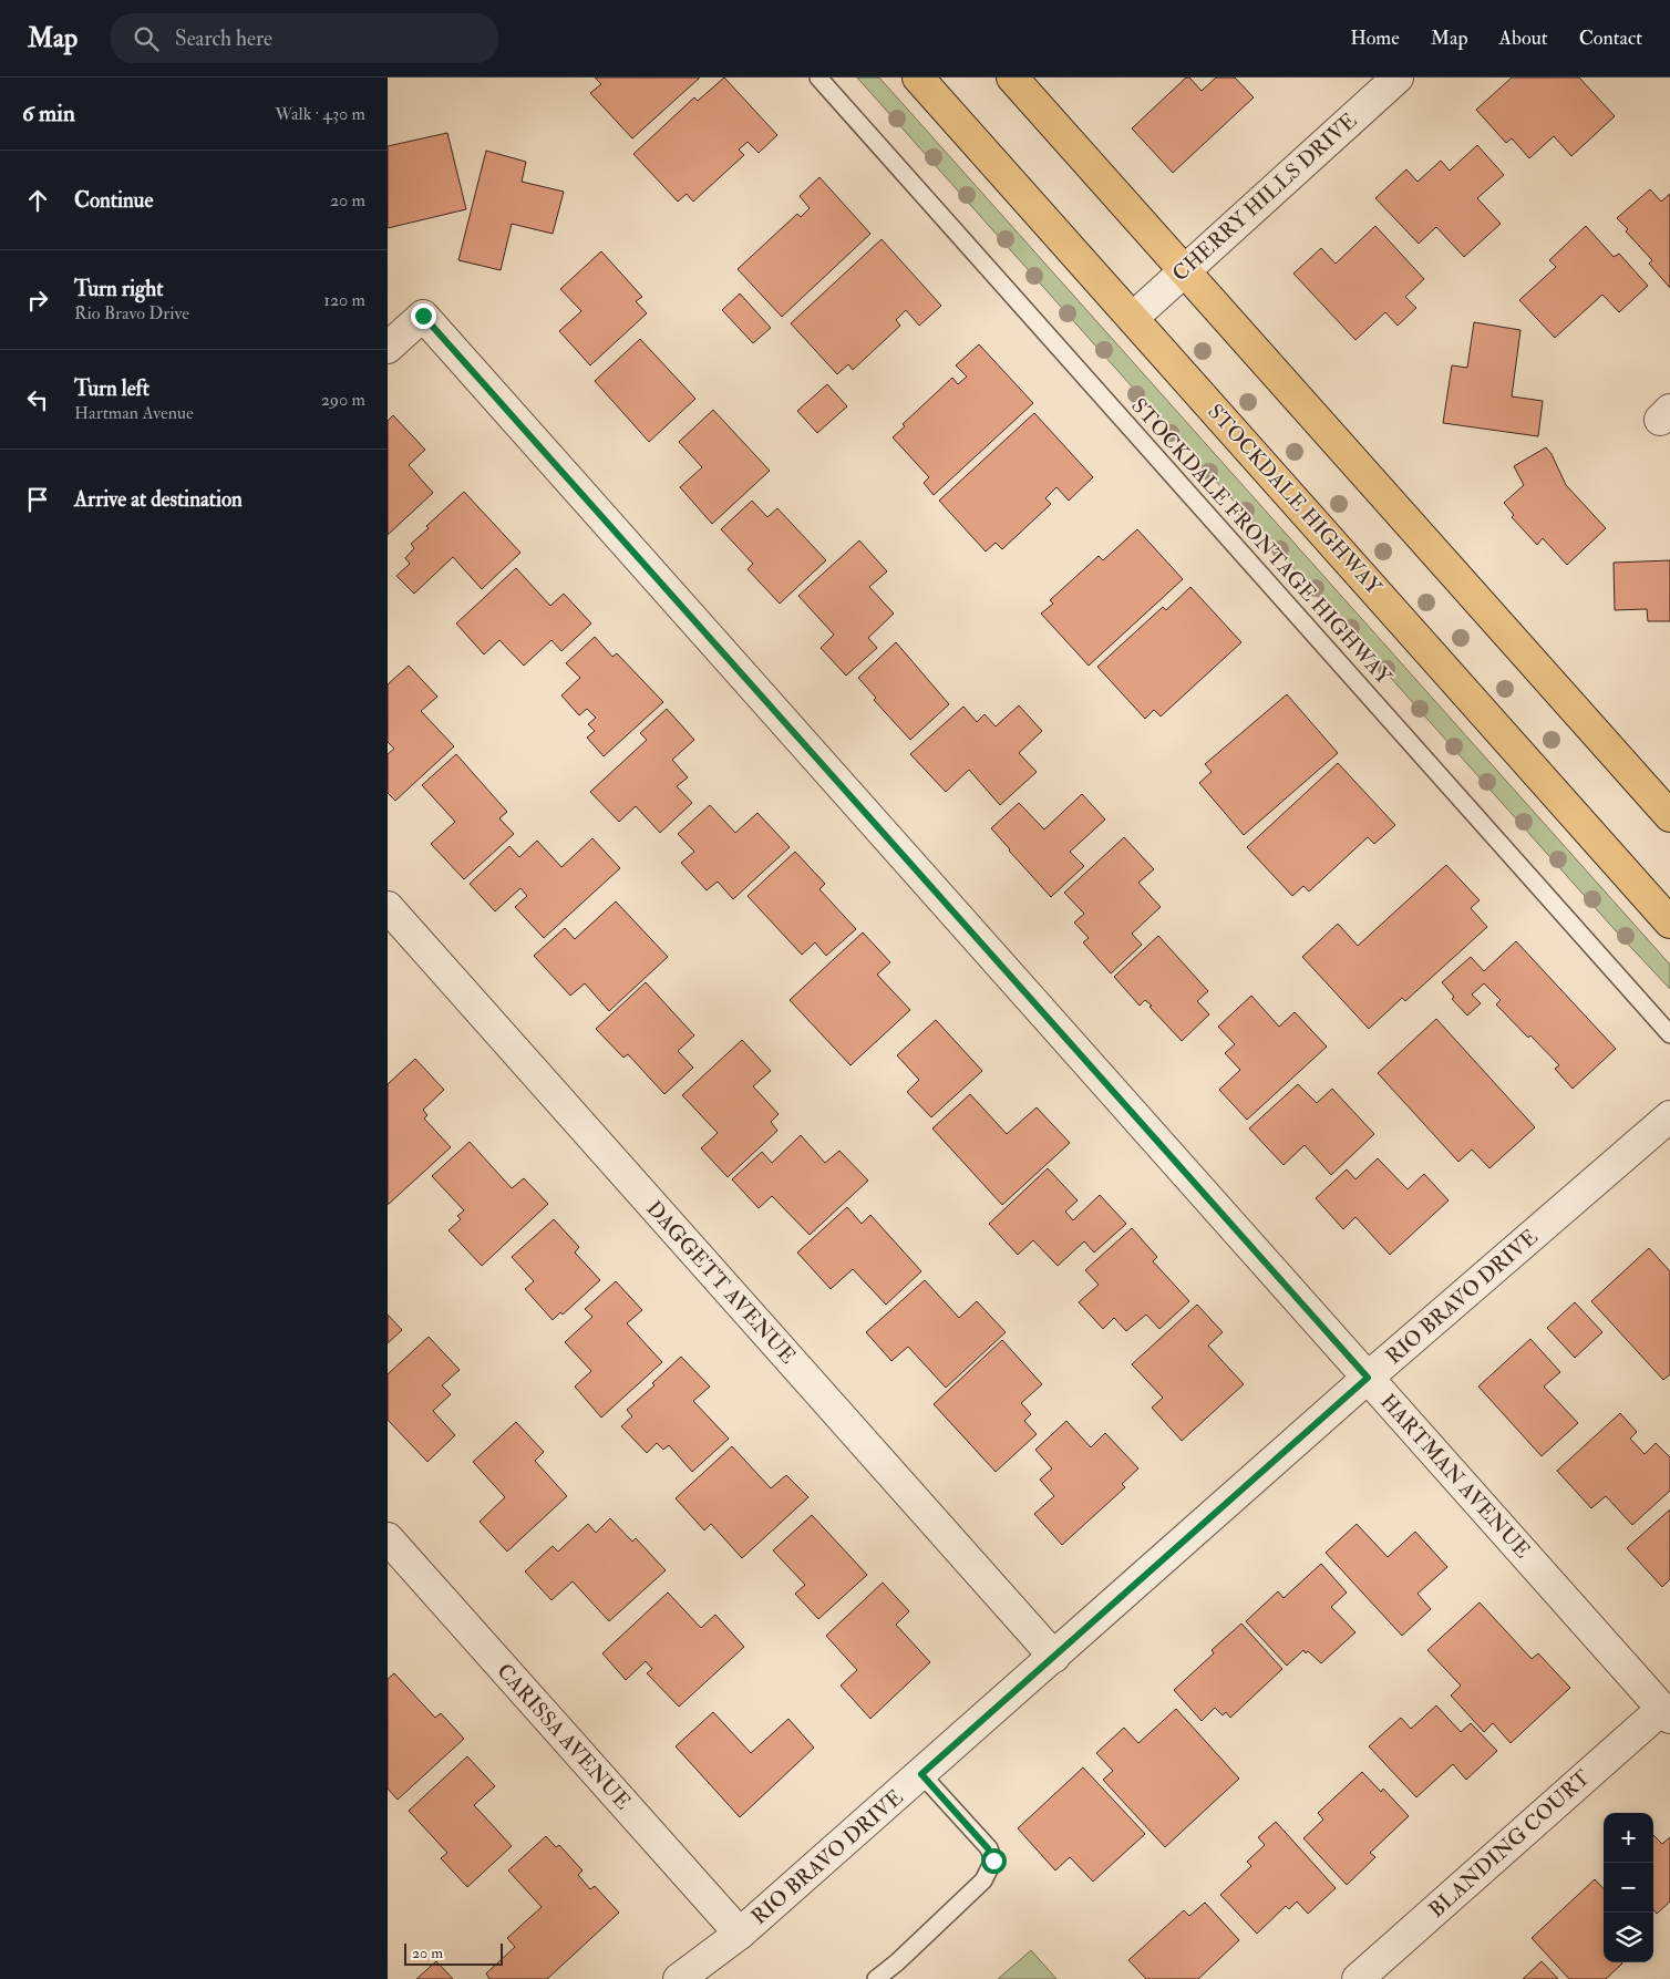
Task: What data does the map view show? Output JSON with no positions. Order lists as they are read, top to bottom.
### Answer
{
  "streets": {
    "main road": ["STOCKDALE HIGHWAY"],
    "street": [
      "CHERRY HILLS DRIVE",
      "DAGGETT AVENUE",
      "RIO BRAVO DRIVE",
      "HARTMAN AVENUE",
      "CARISSA AVENUE",
      "BLANDING COURT"
    ],
    "lane": ["STOCKDALE FRONTAGE HIGHWAY"]
  },
  "crossings": [
    ["CHERRY HILLS DRIVE", "STOCKDALE HIGHWAY"],
    ["DAGGETT AVENUE", "RIO BRAVO DRIVE"],
    ["RIO BRAVO DRIVE", "HARTMAN AVENUE"],
    ["RIO BRAVO DRIVE", "CARISSA AVENUE"],
    ["HARTMAN AVENUE", "BLANDING COURT"]
  ],
  "scale_bar": "20 m",
  "page": {
    "header": "Map",
    "search": "Search here",
    "nav": [
      "Home",
      "Map",
      "About",
      "Contact"
    ],
    "heading": ["6 min", "Walk · 430 m"],
    "list": [
      ["Continue", "20 m"],
      ["Turn right", "Rio Bravo Drive", "120 m"],
      ["Turn left", "Hartman Avenue", "290 m"],
      "Arrive at destination"
    ],
    "map_buttons": ["+", "−"],
    "scale": "20 m"
  }
}
